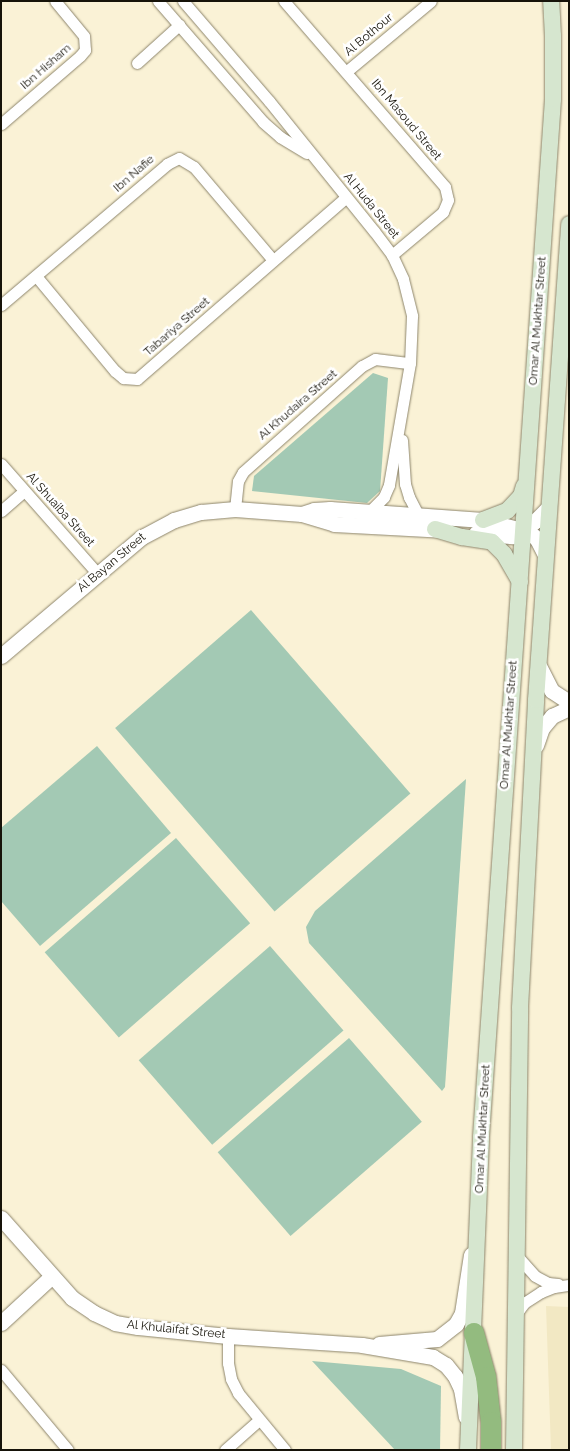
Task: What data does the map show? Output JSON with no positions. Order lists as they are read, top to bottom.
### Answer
{
  "streets": {
    "main road": ["Omar Al Mukhtar Street"],
    "street": [
      "Al Bothour",
      "Ibn Hisham",
      "Ibn Masoud Street",
      "Ibn Nafie",
      "Al Huda Street",
      "Tabariya Street",
      "Al Khudaira Street",
      "Al Shuaiba Street",
      "Al Bayan Street",
      "Al Khulaifat Street"
    ]
  },
  "crossings": [
    ["Al Bothour", "Ibn Masoud Street"],
    ["Ibn Masoud Street", "Al Huda Street"],
    ["Ibn Nafie", "Tabariya Street"],
    ["Al Huda Street", "Tabariya Street"],
    ["Al Huda Street", "Al Khudaira Street"],
    ["Al Huda Street", "Al Bayan Street"],
    ["Omar Al Mukhtar Street", "Al Bayan Street"],
    ["Omar Al Mukhtar Street", "Al Khulaifat Street"],
    ["Al Khudaira Street", "Al Bayan Street"],
    ["Al Shuaiba Street", "Al Bayan Street"]
  ]
}
